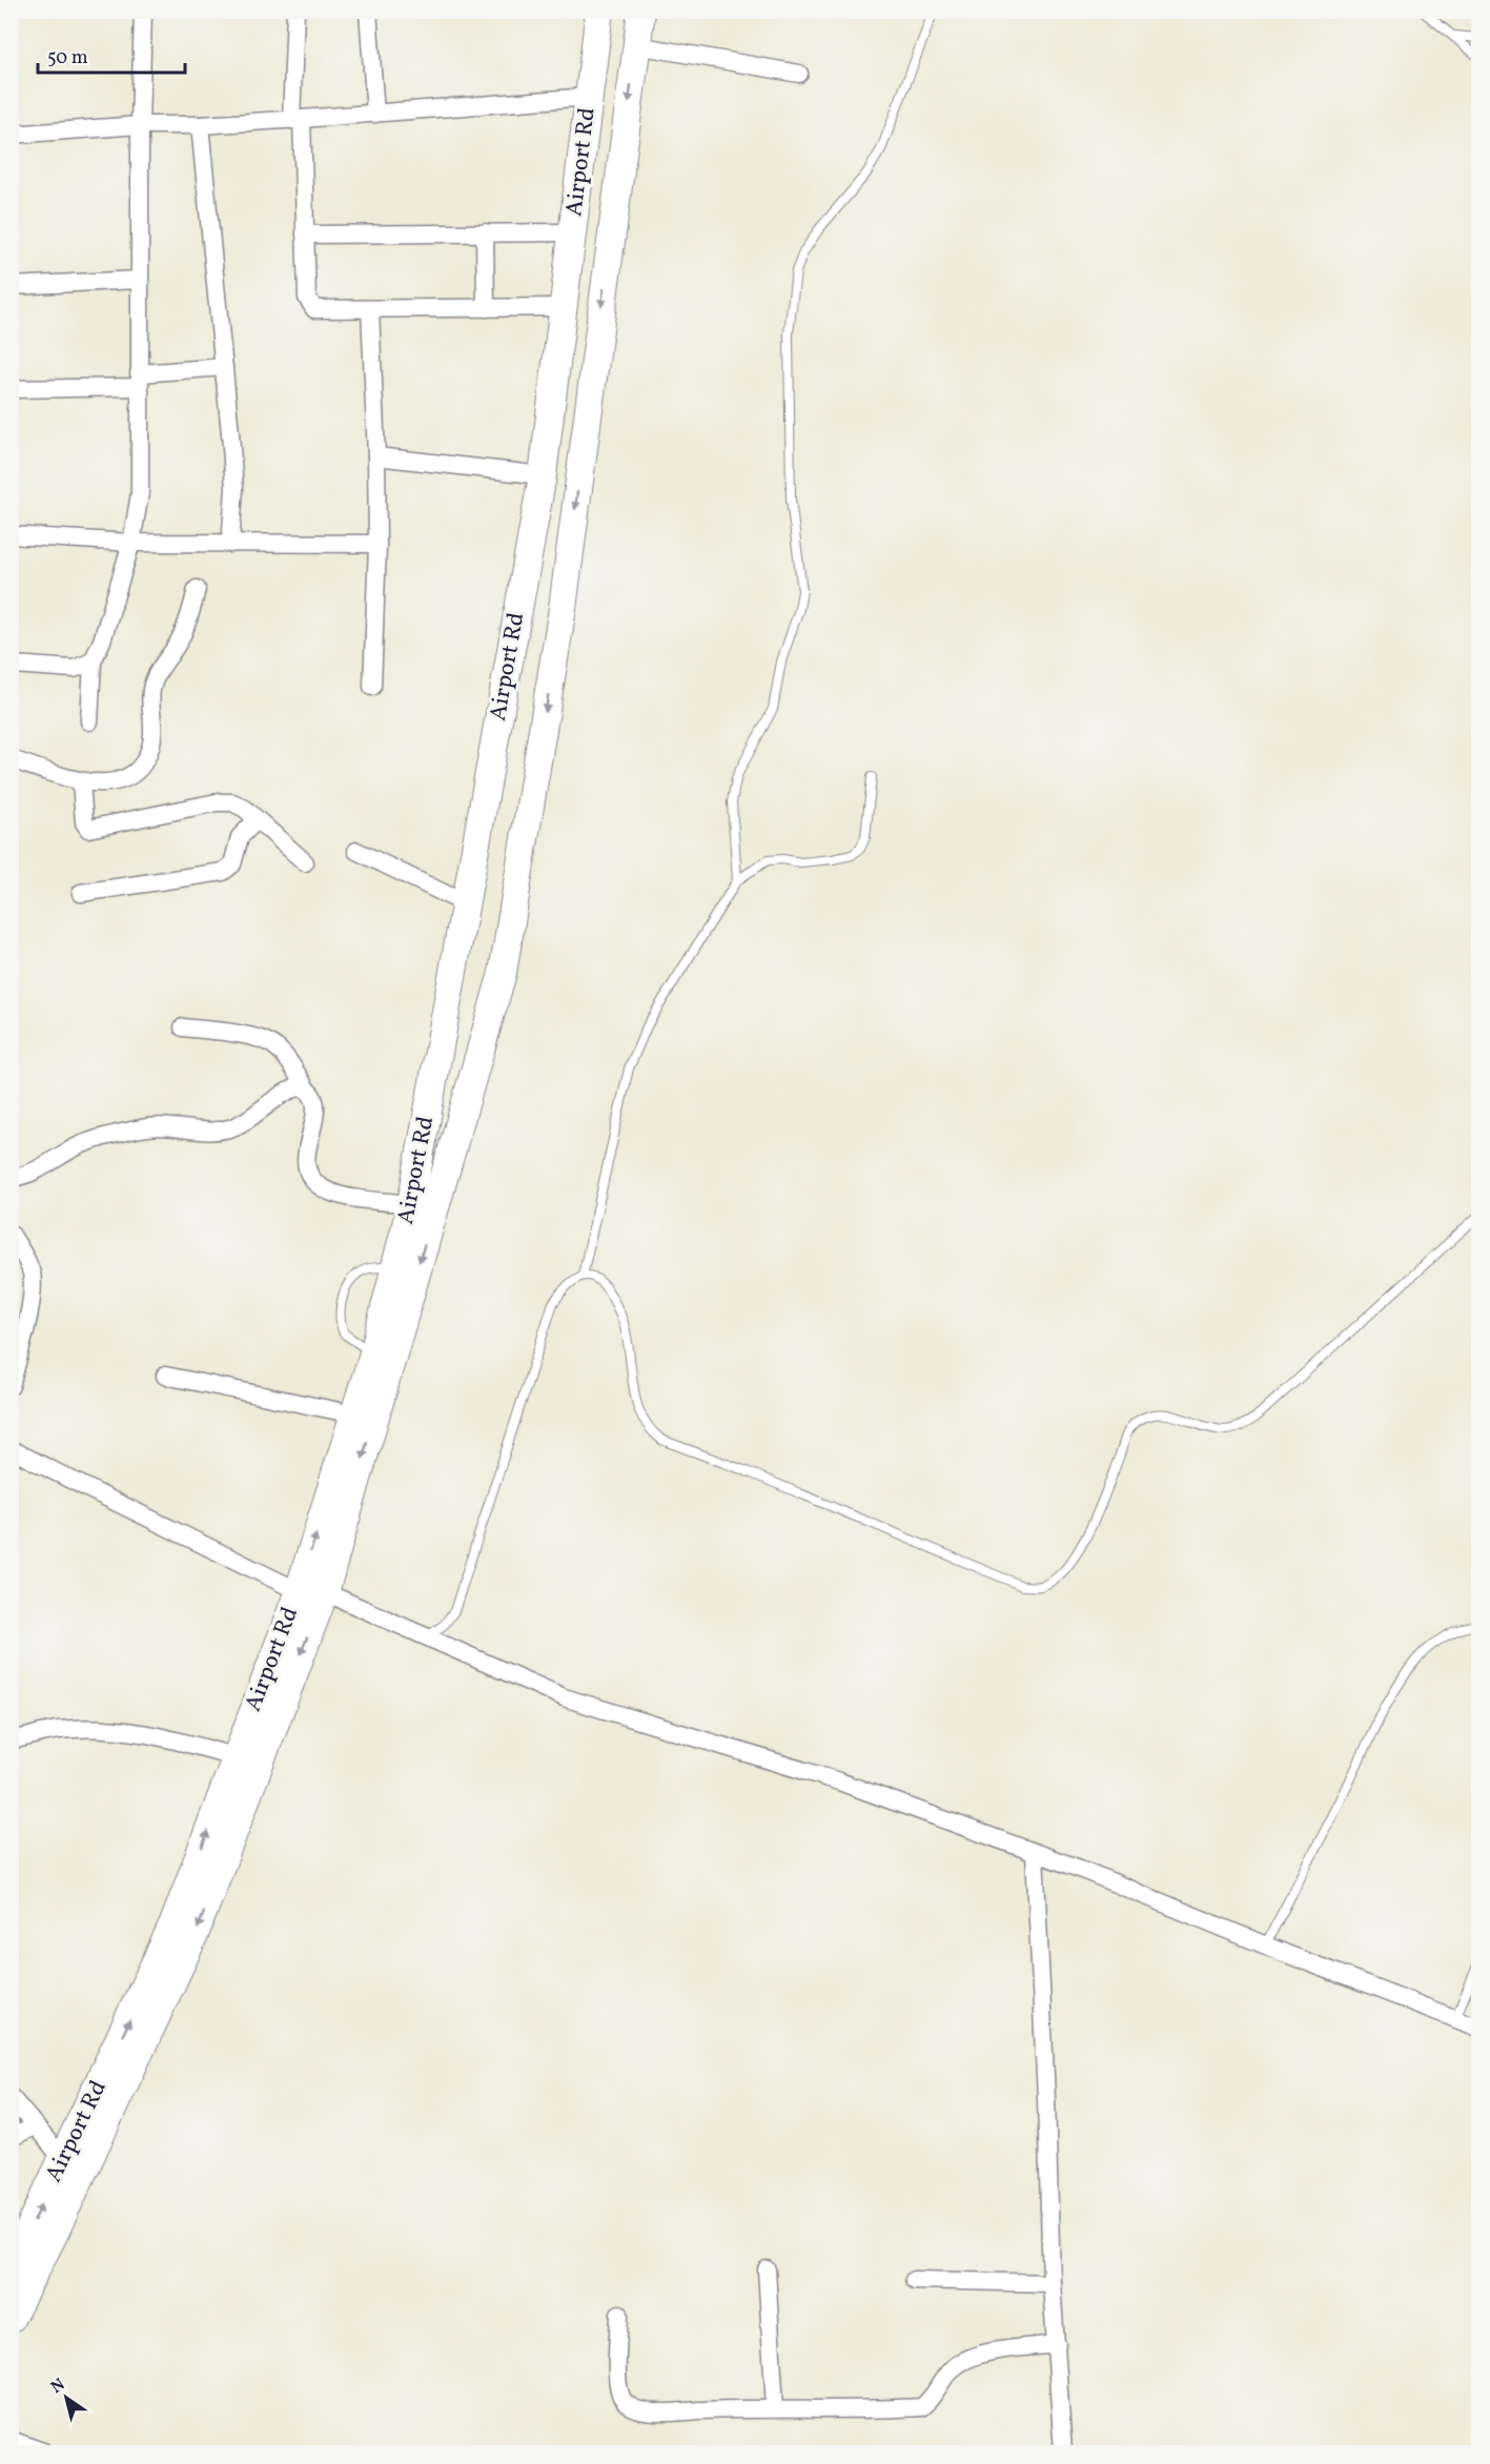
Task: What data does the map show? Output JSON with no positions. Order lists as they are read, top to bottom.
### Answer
{
  "streets": {
    "main road": ["Airport Rd"]
  },
  "scale_bar": "50 m",
  "north": "top left"
}
